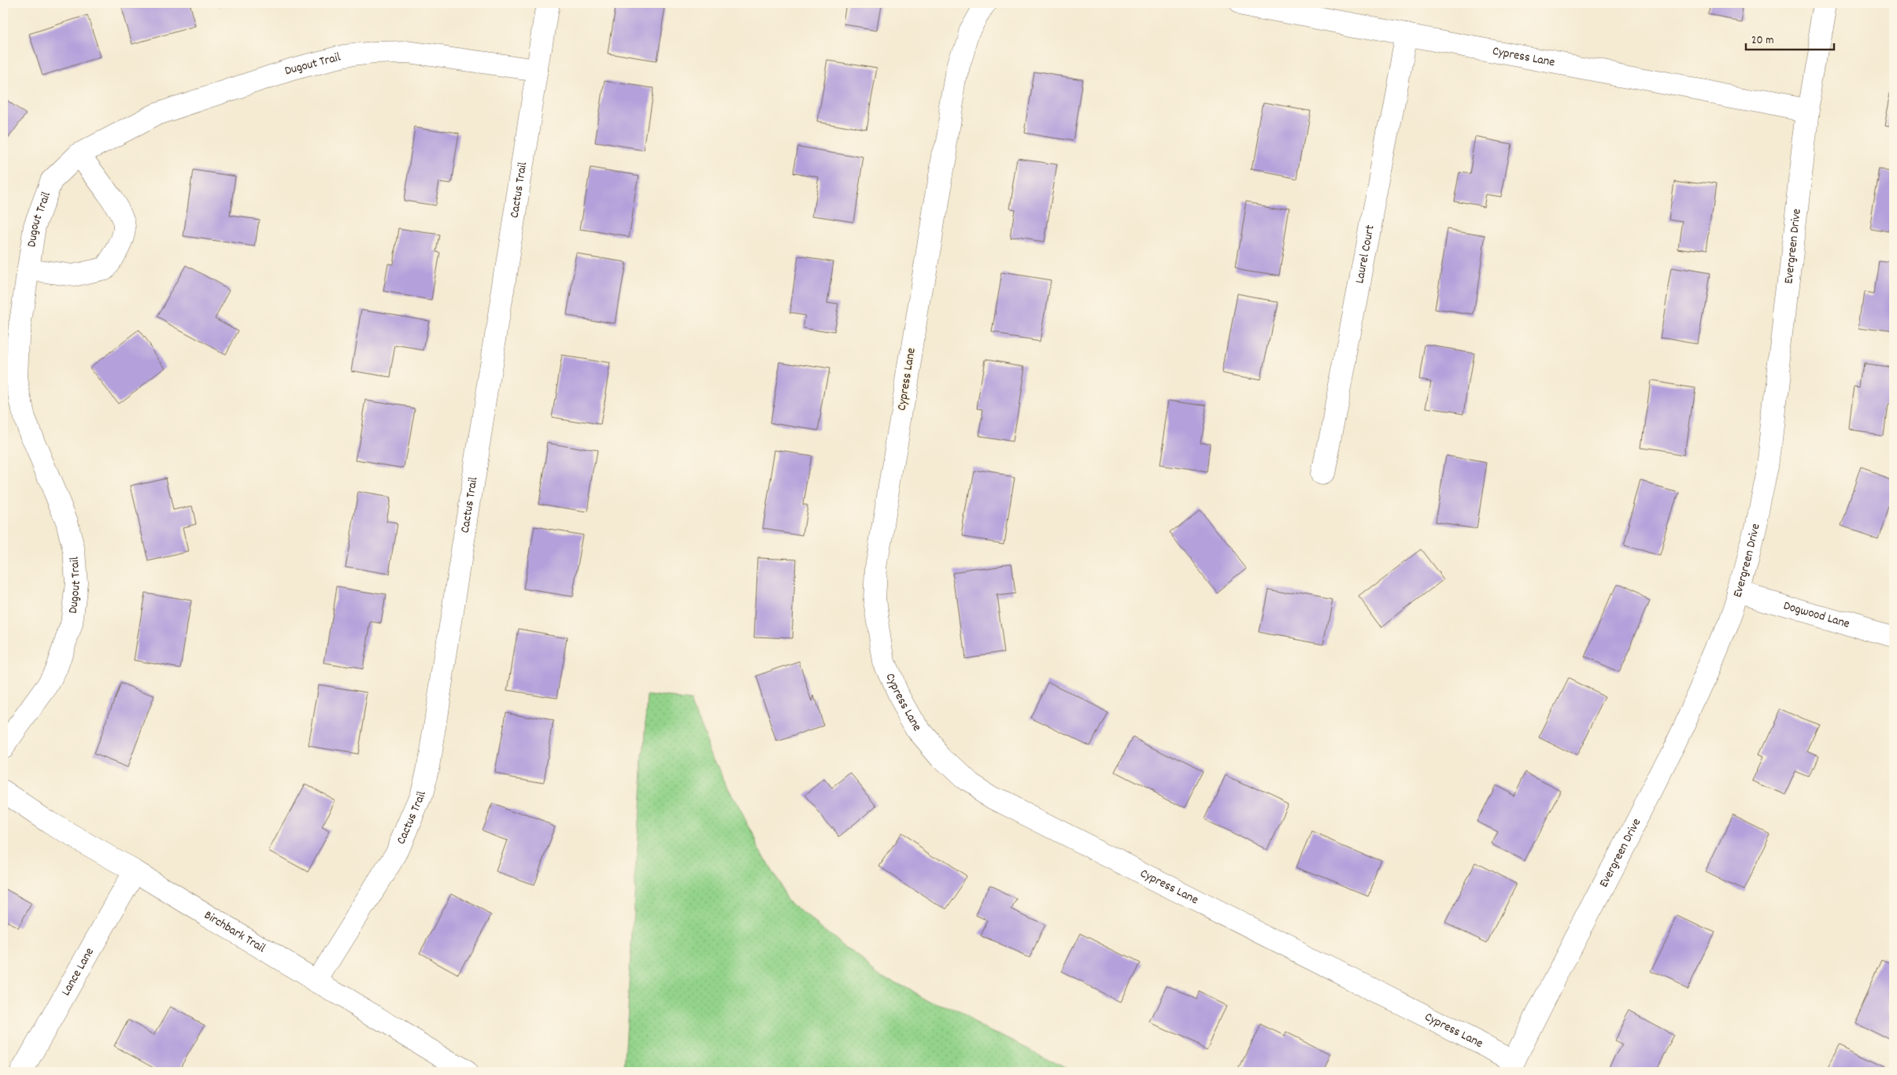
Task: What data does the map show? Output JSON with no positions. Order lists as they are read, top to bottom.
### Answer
{
  "streets": {
    "street": [
      "Cypress Lane",
      "Dugout Trail",
      "Cactus Trail",
      "Evergreen Drive",
      "Laurel Court",
      "Dogwood Lane",
      "Birchbark Trail",
      "Lance Lane"
    ]
  },
  "crossings": [
    ["Cypress Lane", "Evergreen Drive"],
    ["Cypress Lane", "Laurel Court"],
    ["Dugout Trail", "Cactus Trail"],
    ["Cactus Trail", "Birchbark Trail"],
    ["Evergreen Drive", "Dogwood Lane"],
    ["Birchbark Trail", "Lance Lane"]
  ],
  "scale_bar": "20 m"
}
